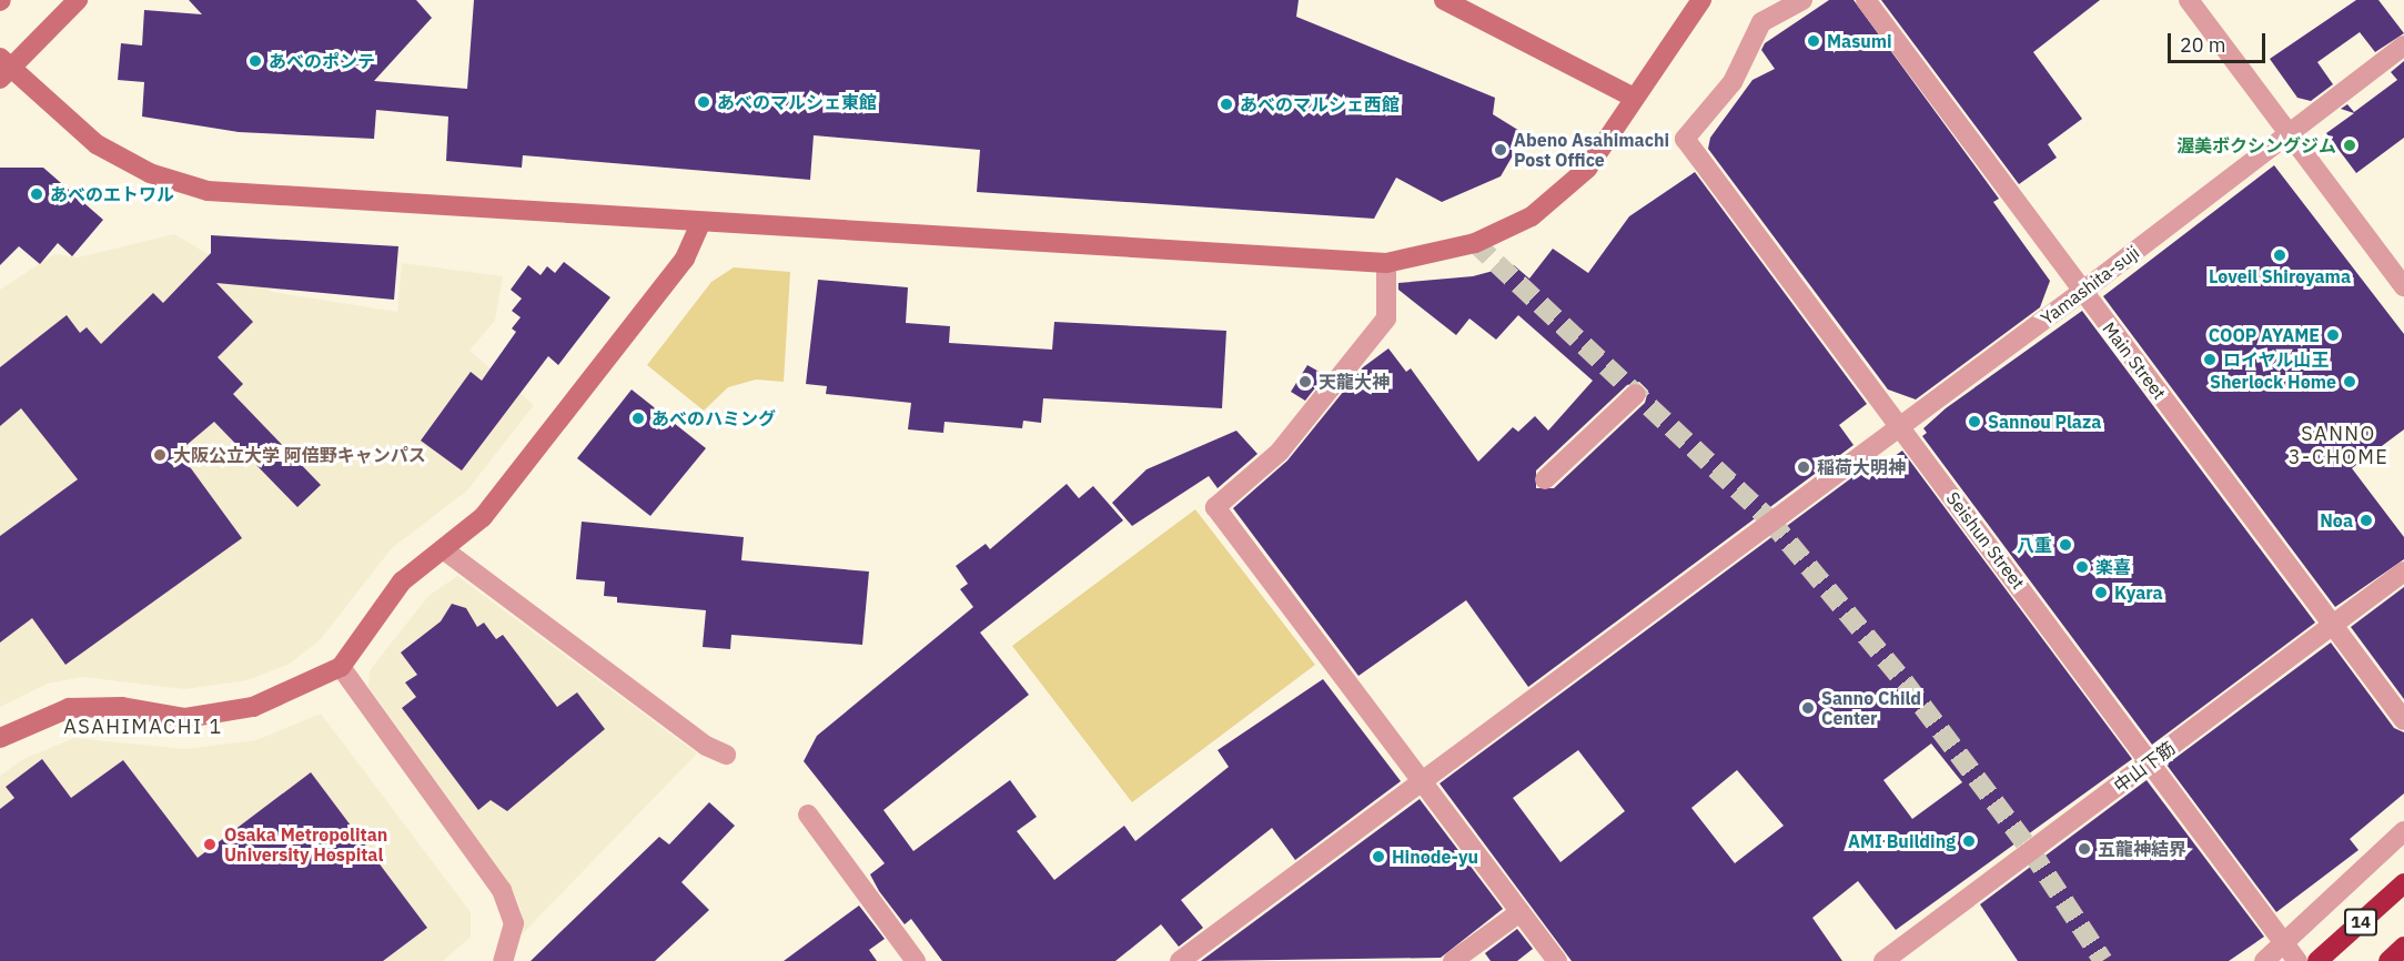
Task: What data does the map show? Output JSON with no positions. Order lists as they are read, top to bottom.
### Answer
{
  "streets": {
    "highway": ["14"],
    "street": [
      "Yamashita-suji",
      "Main Street",
      "Seishun Street",
      "中山下筋"
    ]
  },
  "crossings": [
    ["Yamashita-suji", "Main Street"],
    ["Yamashita-suji", "Seishun Street"],
    ["Main Street", "中山下筋"],
    ["Seishun Street", "中山下筋"]
  ],
  "districts": ["SANNO 3-CHOME", "ASAHIMACHI 1"],
  "places": [
    "Masumi",
    "あべのポンテ",
    "あべのマルシェ東館",
    "あべのマルシェ西館",
    "渥美ボクシングジム",
    "Abeno Asahimachi Post Office",
    "あべのエトワル",
    "Loveil Shiroyama",
    "COOP AYAME",
    "ロイヤル山王",
    "天龍大神",
    "Sherlock Home",
    "あべのハミング",
    "Sannou Plaza",
    "大阪公立大学 阿倍野キャンパス",
    "稲荷大明神",
    "Noa",
    "八重",
    "楽喜",
    "Kyara",
    "Sanno Child Center",
    "AMI Building",
    "Osaka Metropolitan University Hospital",
    "五龍神結界",
    "Hinode-yu"
  ],
  "scale_bar": "20 m"
}
